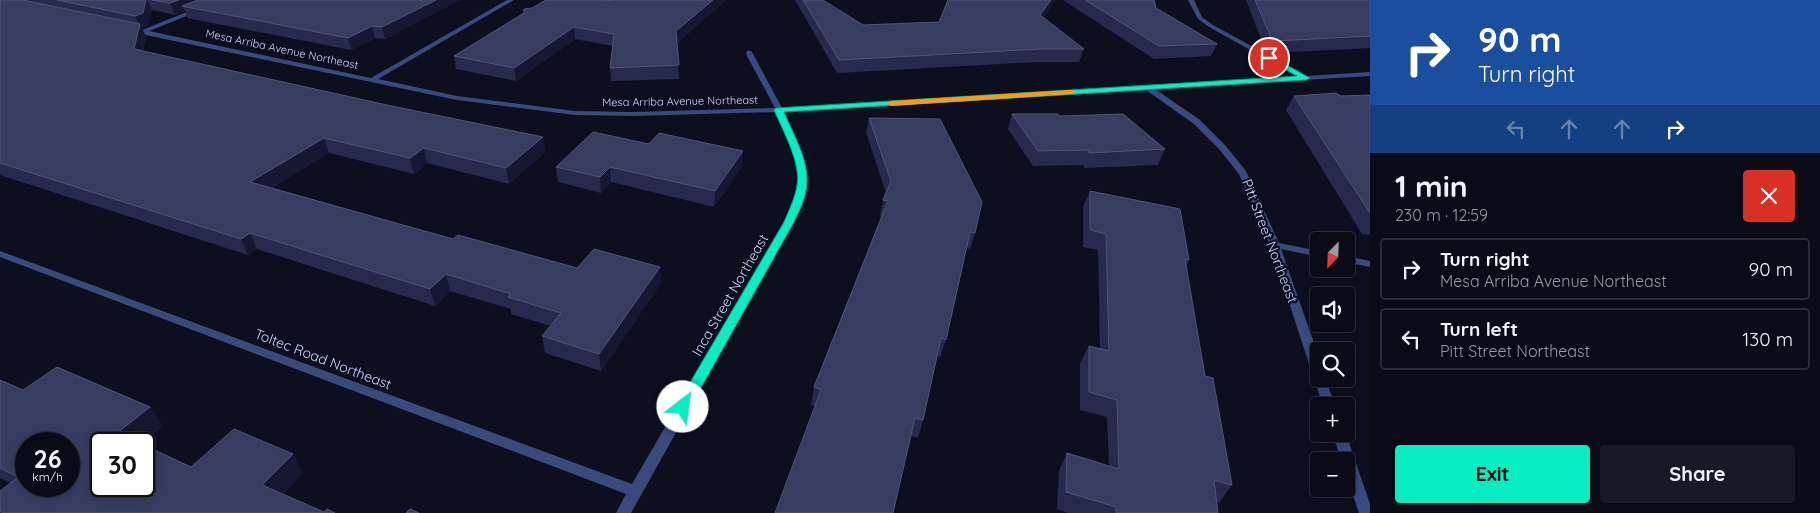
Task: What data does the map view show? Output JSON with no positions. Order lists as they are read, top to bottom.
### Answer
{
  "streets": {
    "street": [
      "Mesa Arriba Avenue Northeast",
      "Pitt Street Northeast",
      "Inca Street Northeast",
      "Toltec Road Northeast"
    ]
  },
  "crossings": [
    ["Mesa Arriba Avenue Northeast", "Pitt Street Northeast"],
    ["Mesa Arriba Avenue Northeast", "Inca Street Northeast"],
    ["Inca Street Northeast", "Toltec Road Northeast"]
  ],
  "north": "bottom left",
  "page": {
    "turn": ["90 m", "Turn right"],
    "heading": ["1 min", "230 m · 12:59"],
    "map_buttons": ["+", "−"],
    "list": [
      {
        "name": "Turn right",
        "note": "Mesa Arriba Avenue Northeast",
        "value": "90 m"
      },
      {
        "name": "Turn left",
        "note": "Pitt Street Northeast",
        "value": "130 m"
      }
    ],
    "speed": "26 km/h",
    "limit": "30",
    "buttons": ["Exit", "Share"]
  }
}
